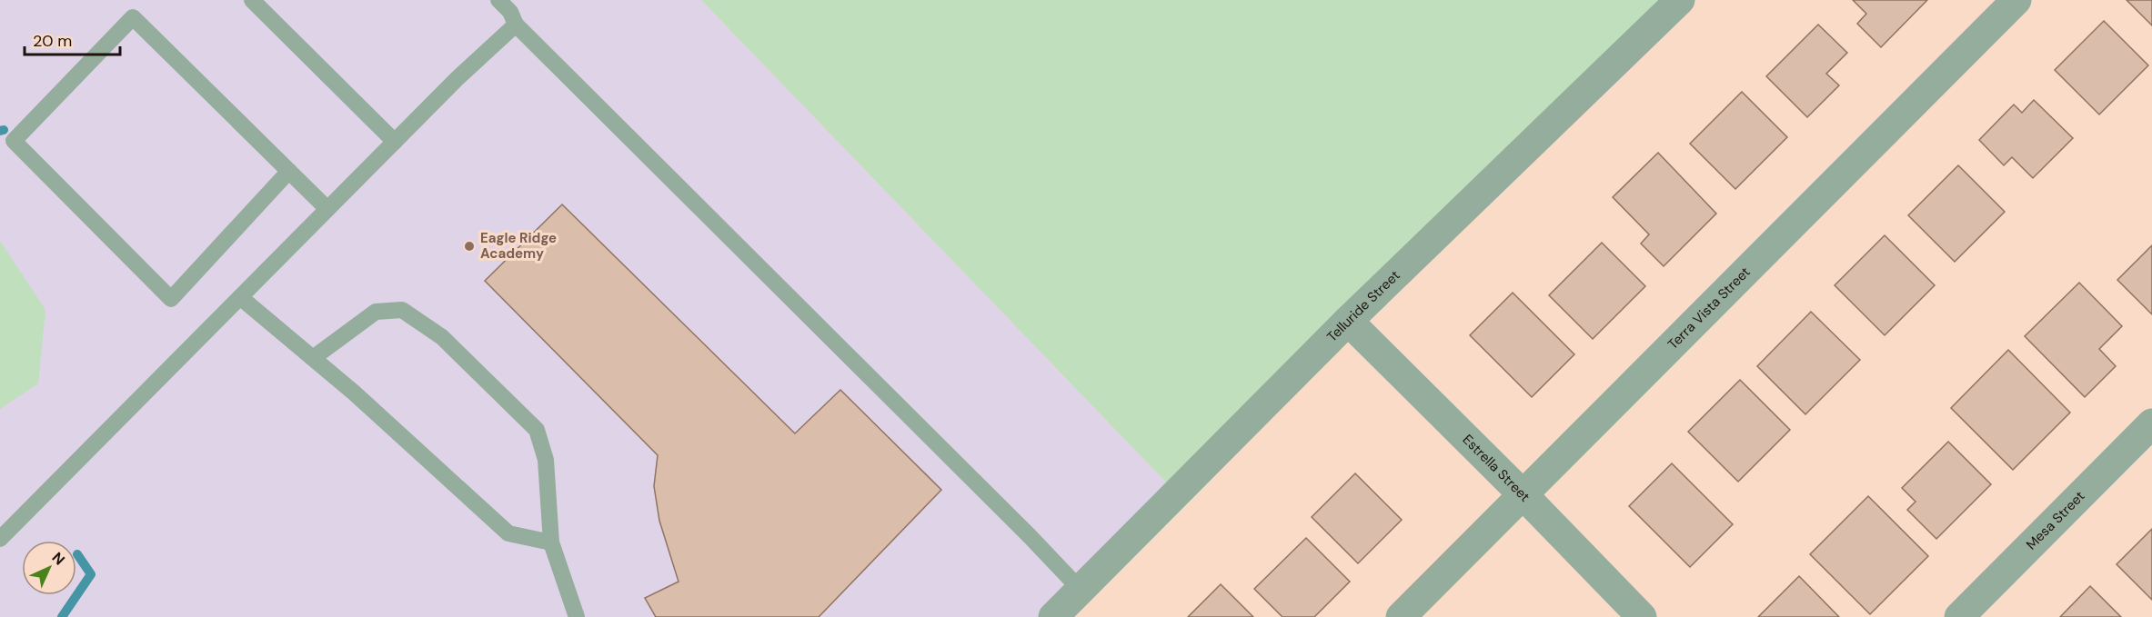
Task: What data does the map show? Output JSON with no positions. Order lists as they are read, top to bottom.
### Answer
{
  "streets": {
    "street": [
      "Telluride Street",
      "Terra Vista Street",
      "Estrella Street",
      "Mesa Street"
    ]
  },
  "crossings": [
    ["Telluride Street", "Estrella Street"],
    ["Terra Vista Street", "Estrella Street"]
  ],
  "places": ["Eagle Ridge Academy"],
  "scale_bar": "20 m",
  "north": "top right"
}
